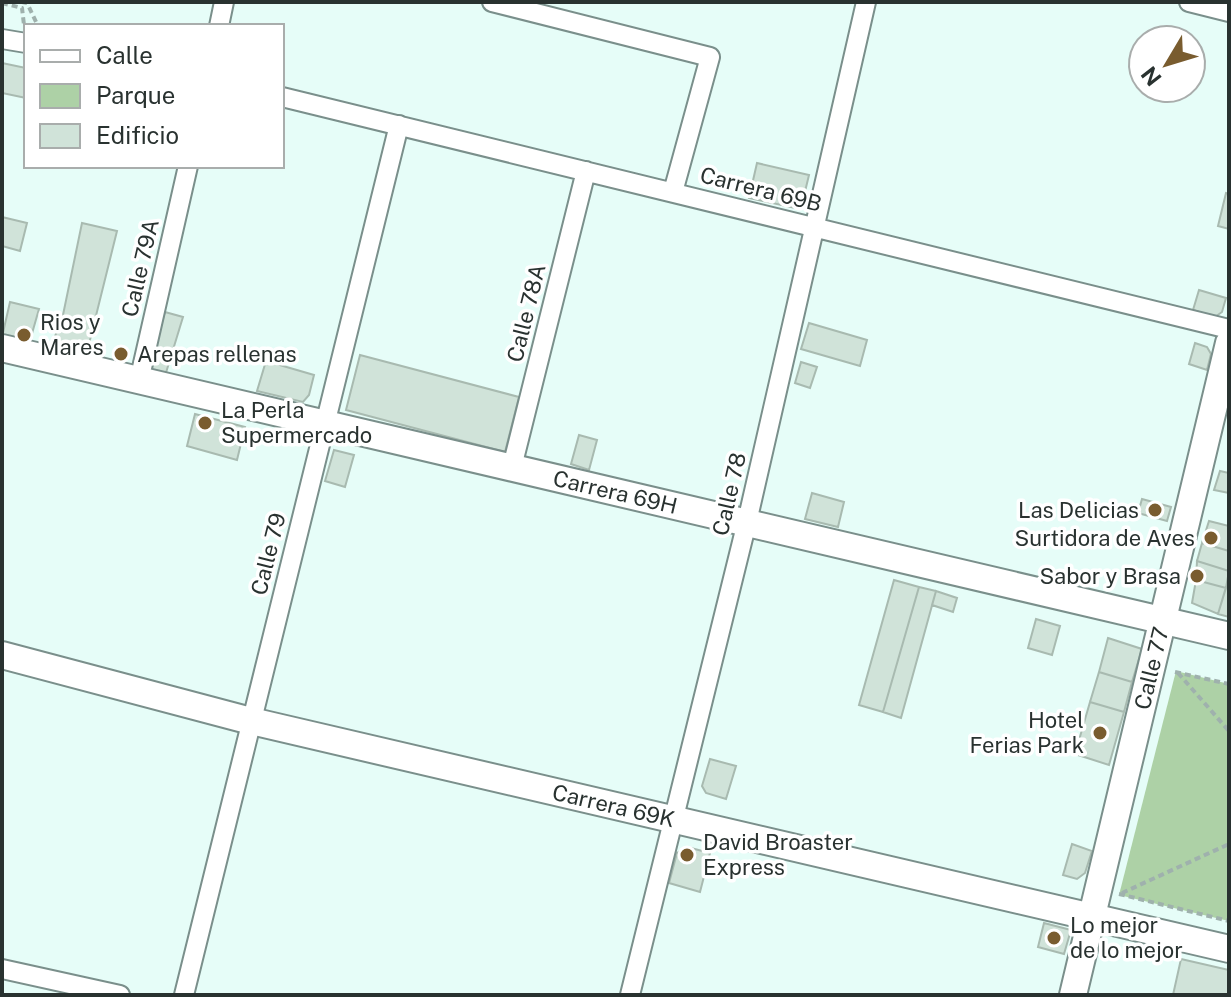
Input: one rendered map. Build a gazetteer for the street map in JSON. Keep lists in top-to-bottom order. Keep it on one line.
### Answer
{"streets":{"street":["Carrera 69B","Calle 79A","Calle 78A","Carrera 69H","Calle 78","Calle 79","Calle 77","Carrera 69K"]},"crossings":[["Carrera 69B","Calle 78A"],["Carrera 69B","Calle 78"],["Carrera 69B","Calle 79"],["Calle 79A","Carrera 69H"],["Calle 78A","Carrera 69H"],["Carrera 69H","Calle 78"],["Carrera 69H","Calle 79"],["Carrera 69H","Calle 77"],["Calle 78","Carrera 69K"],["Calle 79","Carrera 69K"],["Calle 77","Carrera 69K"]],"places":["Rios y Mares","Arepas rellenas","La Perla Supermercado","Las Delicias","Surtidora de Aves","Sabor y Brasa","Hotel Ferias Park","David Broaster Express","Lo mejor de lo mejor"],"legend":["Calle","Parque","Edificio"],"north":"bottom left"}
